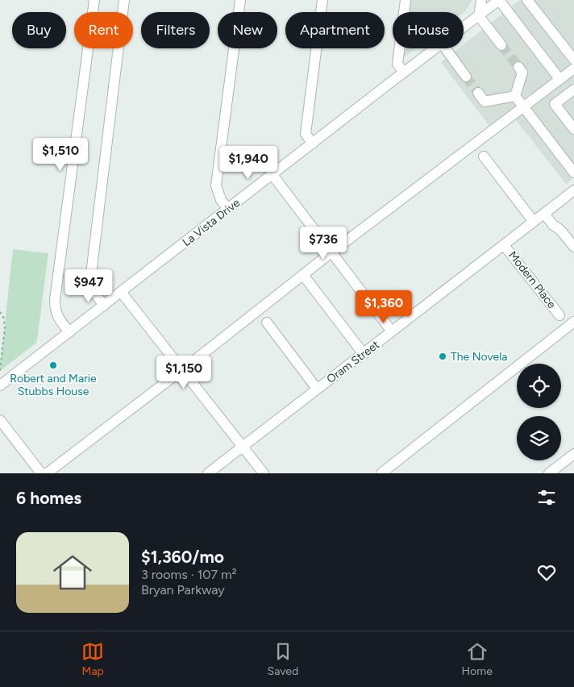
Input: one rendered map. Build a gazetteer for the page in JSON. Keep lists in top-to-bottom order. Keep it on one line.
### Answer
{"streets":{"street":["La Vista Drive","Modern Place","Oram Street"]},"crossings":[["Modern Place","Oram Street"]],"places":["The Novela","Robert and Marie Stubbs House"],"page":{"chip":["Buy","Rent","Filters","New","Apartment","House"],"price":["$1,510","$1,940","$736","$947","$1,360","$1,150"],"heading":"6 homes","list":[{"name":"$1,360/mo","note":"3 rooms · 107 m² · Bryan Parkway"}],"tabs":["Map","Saved","Home"]}}
